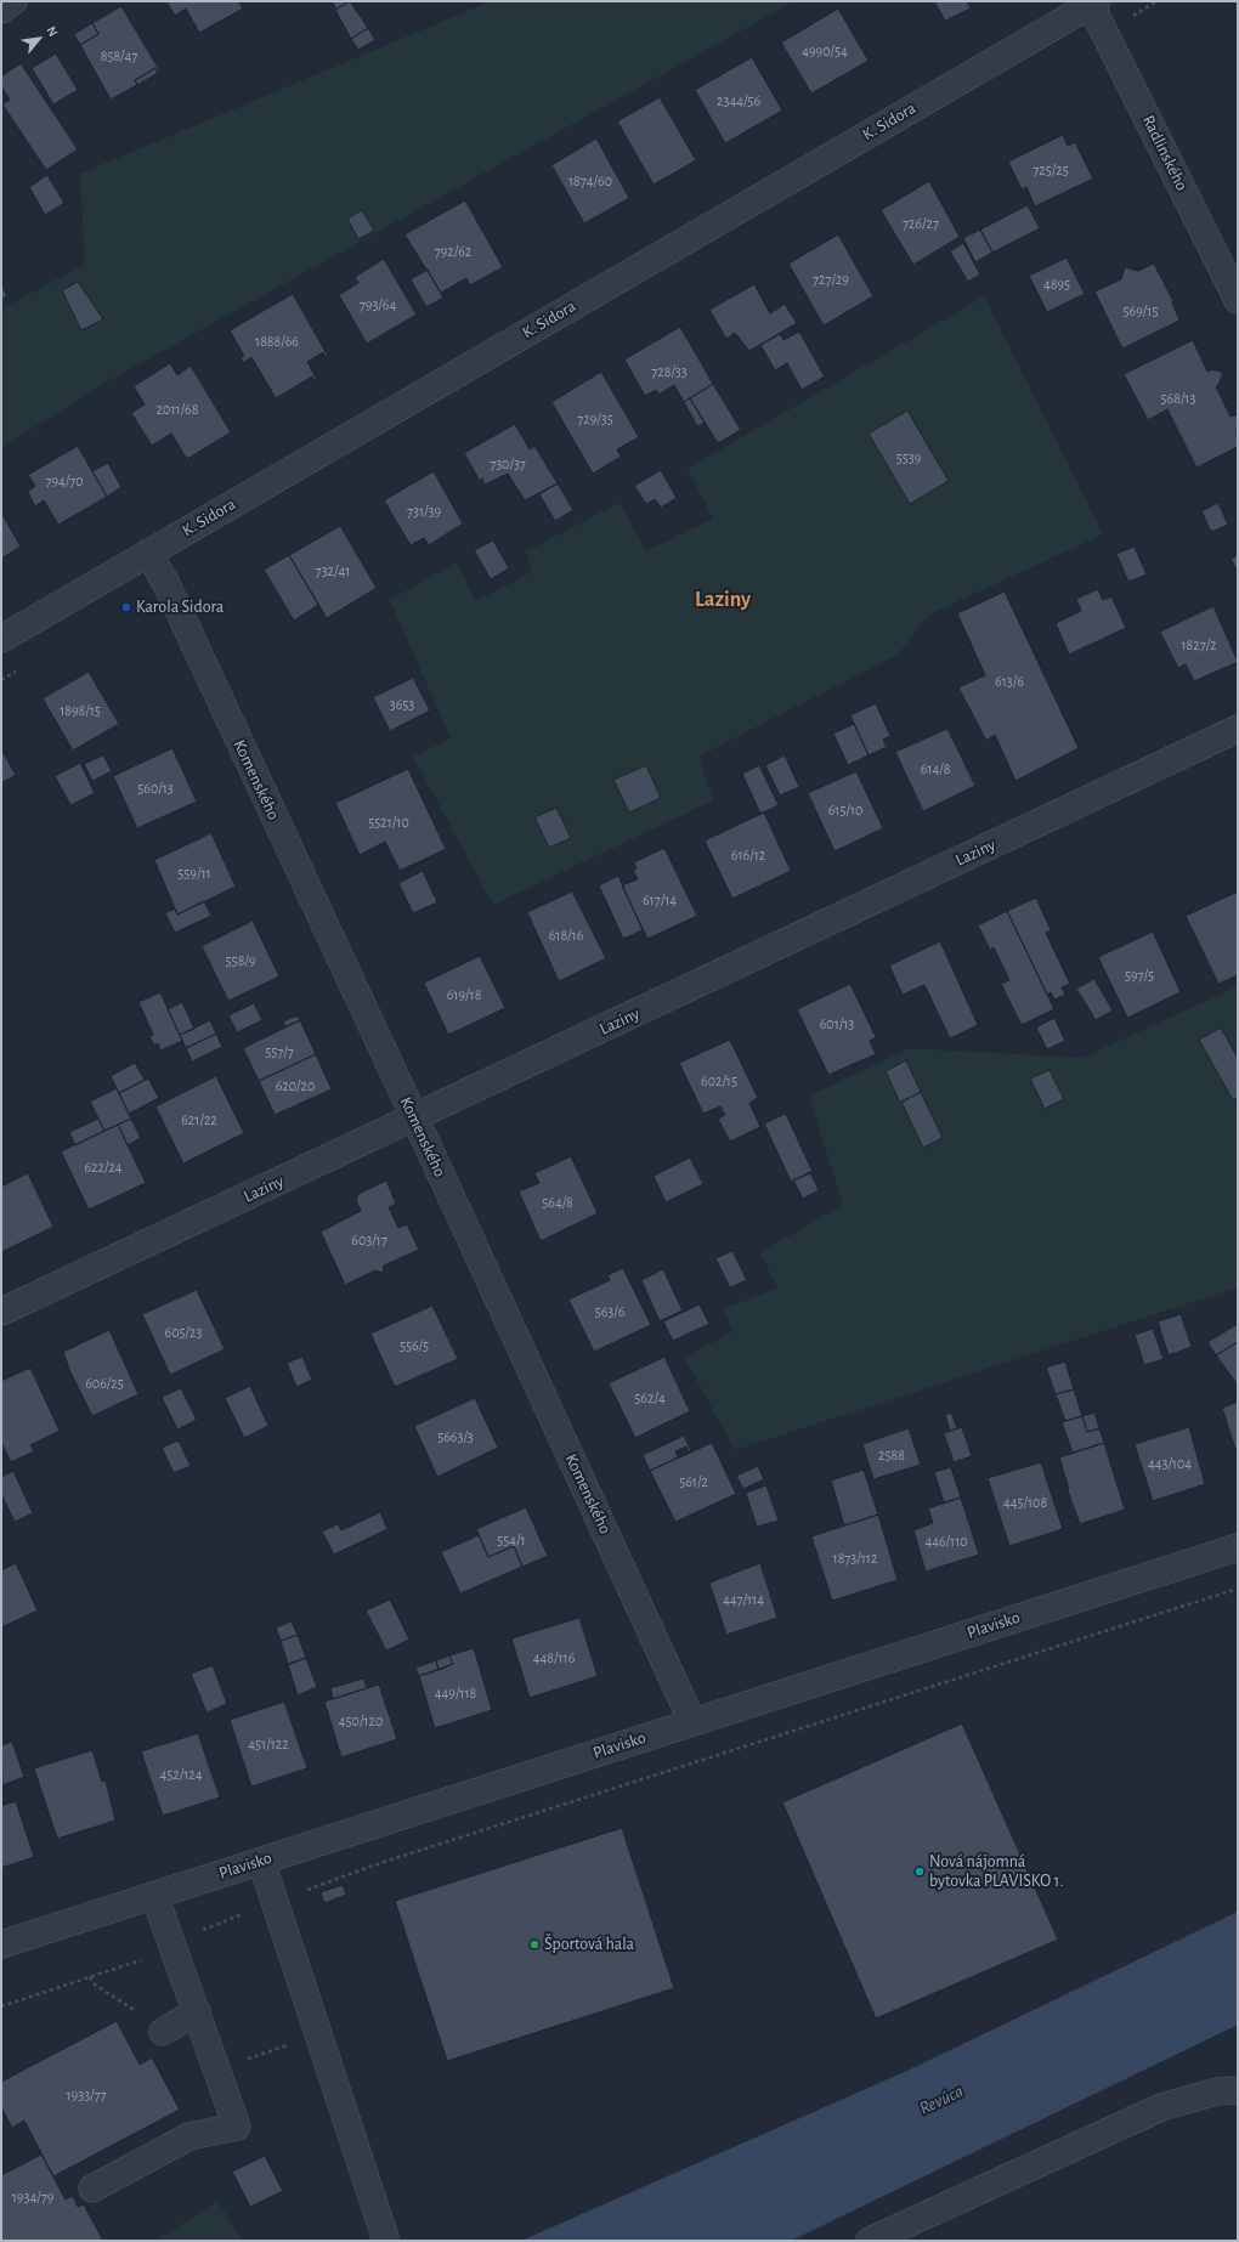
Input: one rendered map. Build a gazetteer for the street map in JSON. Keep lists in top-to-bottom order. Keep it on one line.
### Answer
{"streets":{"street":["K. Sidora","Radlinského","Komenského","Laziny","Plavisko"]},"crossings":[["K. Sidora","Radlinského"],["K. Sidora","Komenského"],["Komenského","Laziny"],["Komenského","Plavisko"]],"districts":["Laziny"],"water":["Revúca"],"places":["Karola Sidora","Nová nájomná bytovka PLAVISKO 1.","Športová hala"],"house_numbers":["4990/54","858/47","2344/56","725/25","1874/60","726/27","792/62","727/29","4895","793/64","569/15","1888/66","728/33","568/13","2011/68","729/35","5539","730/37","794/70","731/39","732/41","1827/2","613/6","3653","1898/15","614/8","560/13","615/10","5521/10","616/12","559/11","617/14","618/16","558/9","597/5","619/18","601/13","557/7","602/15","620/20","621/22","622/24","564/8","603/17","563/6","605/23","556/5","606/25","562/4","5663/3","2588","443/104","561/2","445/108","554/1","446/110","1873/112","447/114","448/116","449/118","450/120","451/122","452/124","1933/77","1934/79"],"north":"top right"}
